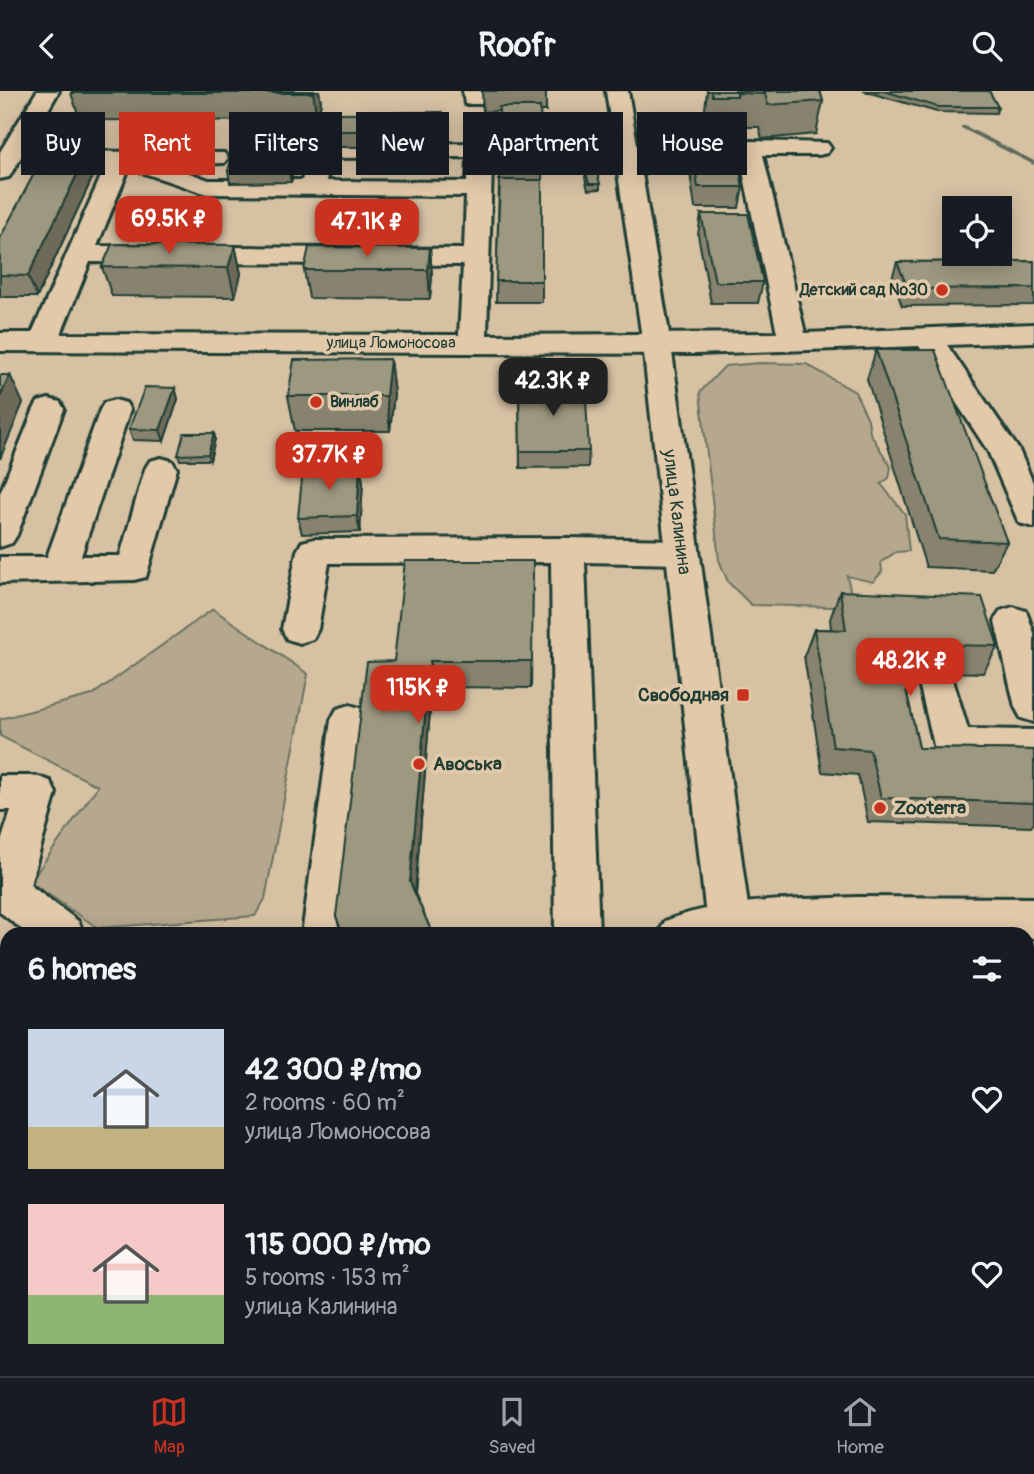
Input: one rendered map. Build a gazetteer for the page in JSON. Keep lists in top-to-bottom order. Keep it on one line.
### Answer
{"streets":{"main road":["улица Ломоносова","улица Калинина"]},"crossings":[["улица Ломоносова","улица Калинина"]],"places":{"other":["Детский сад №30","Винлаб","Авоська","Zooterra"],"transit":["Свободная"]},"page":{"header":"Roofr","chip":["Buy","Rent","Filters","New","Apartment","House"],"price":["69.5K ₽","47.1K ₽","42.3K ₽","37.7K ₽","48.2K ₽","115K ₽"],"heading":"6 homes","list":[{"name":"42 300 ₽/mo","note":"2 rooms · 60 m² · улица Ломоносова"},{"name":"115 000 ₽/mo","note":"5 rooms · 153 m² · улица Калинина"}],"tabs":["Map","Saved","Home"]}}
